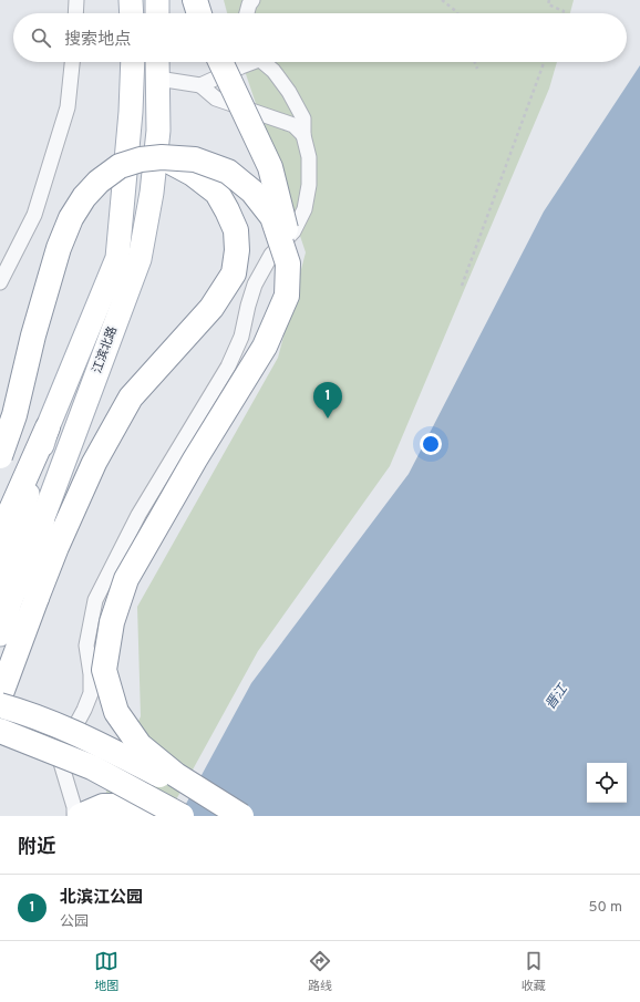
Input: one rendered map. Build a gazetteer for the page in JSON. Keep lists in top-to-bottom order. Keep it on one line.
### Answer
{"streets":{"main road":["江滨北路"]},"water":["晋江"],"page":{"search":"搜索地点","pins":"1","heading":"附近","list":[{"mark":"1","name":"北滨江公园","note":"公园","value":"50 m"}],"nav":["地图","路线","收藏"]}}
